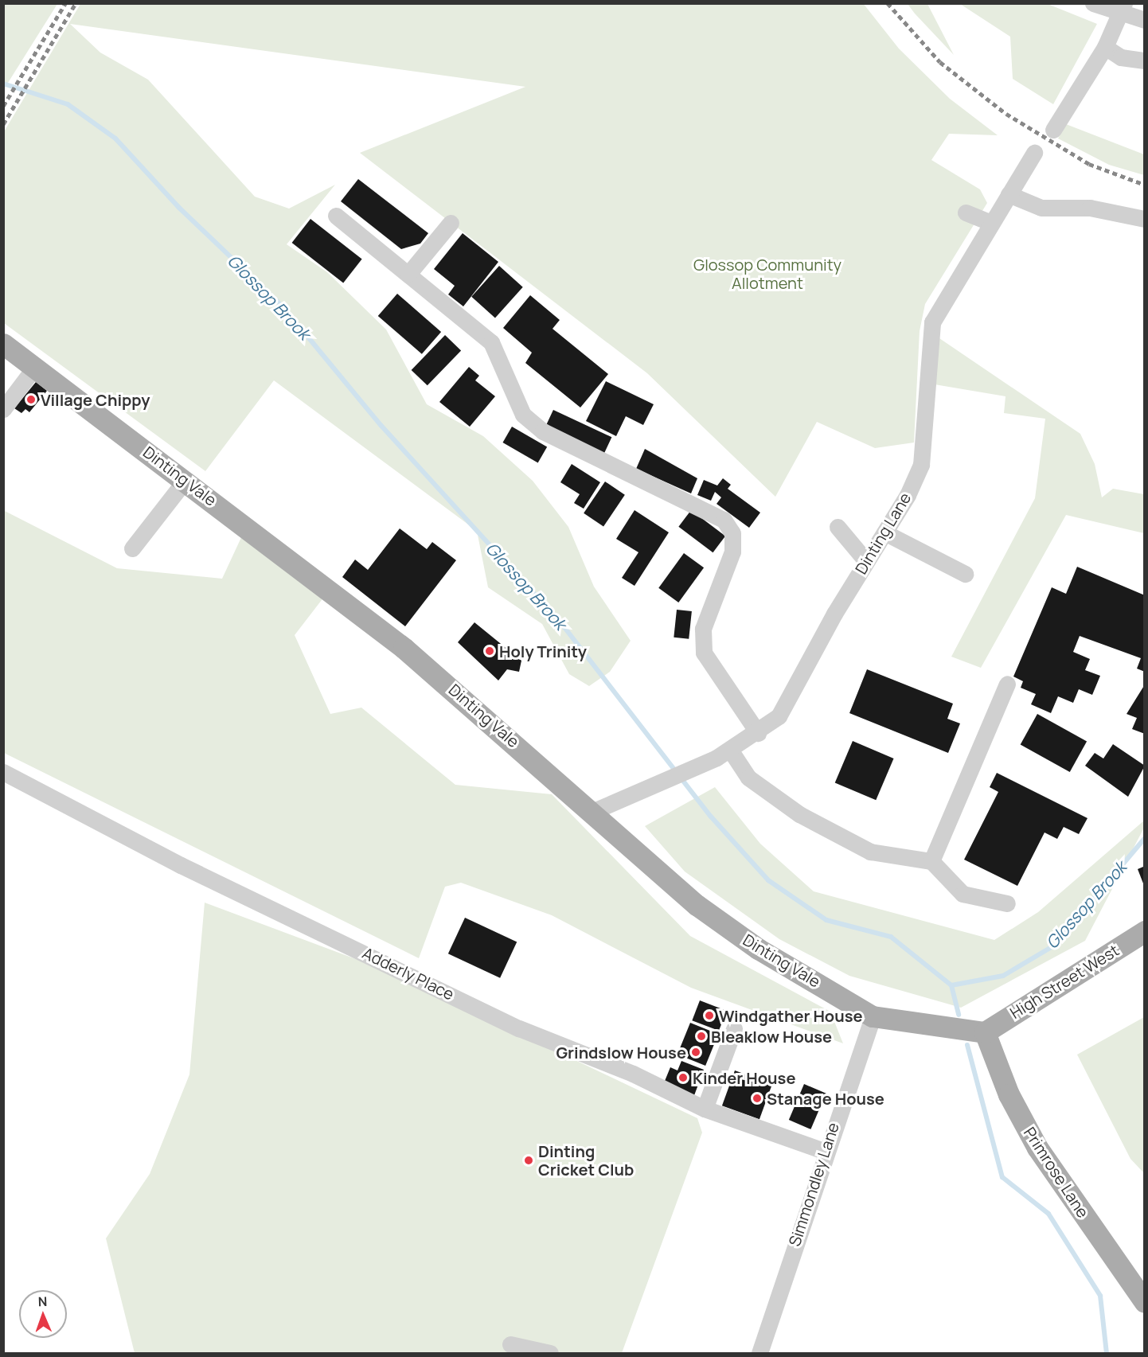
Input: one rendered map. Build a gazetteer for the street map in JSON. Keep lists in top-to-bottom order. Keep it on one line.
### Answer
{"streets":{"main road":["Dinting Vale","High Street West","Primrose Lane"],"street":["Dinting Lane","Adderly Place","Simmondley Lane"]},"crossings":[["Dinting Vale","Dinting Lane"],["Dinting Vale","High Street West"],["Dinting Vale","Primrose Lane"],["Dinting Vale","Simmondley Lane"],["Adderly Place","Simmondley Lane"],["High Street West","Primrose Lane"]],"water":["Glossop Brook"],"parks":["Glossop Community Allotment"],"places":["Village Chippy","Holy Trinity","Windgather House","Bleaklow House","Grindslow House","Kinder House","Stanage House","Dinting Cricket Club"],"north":"top"}
